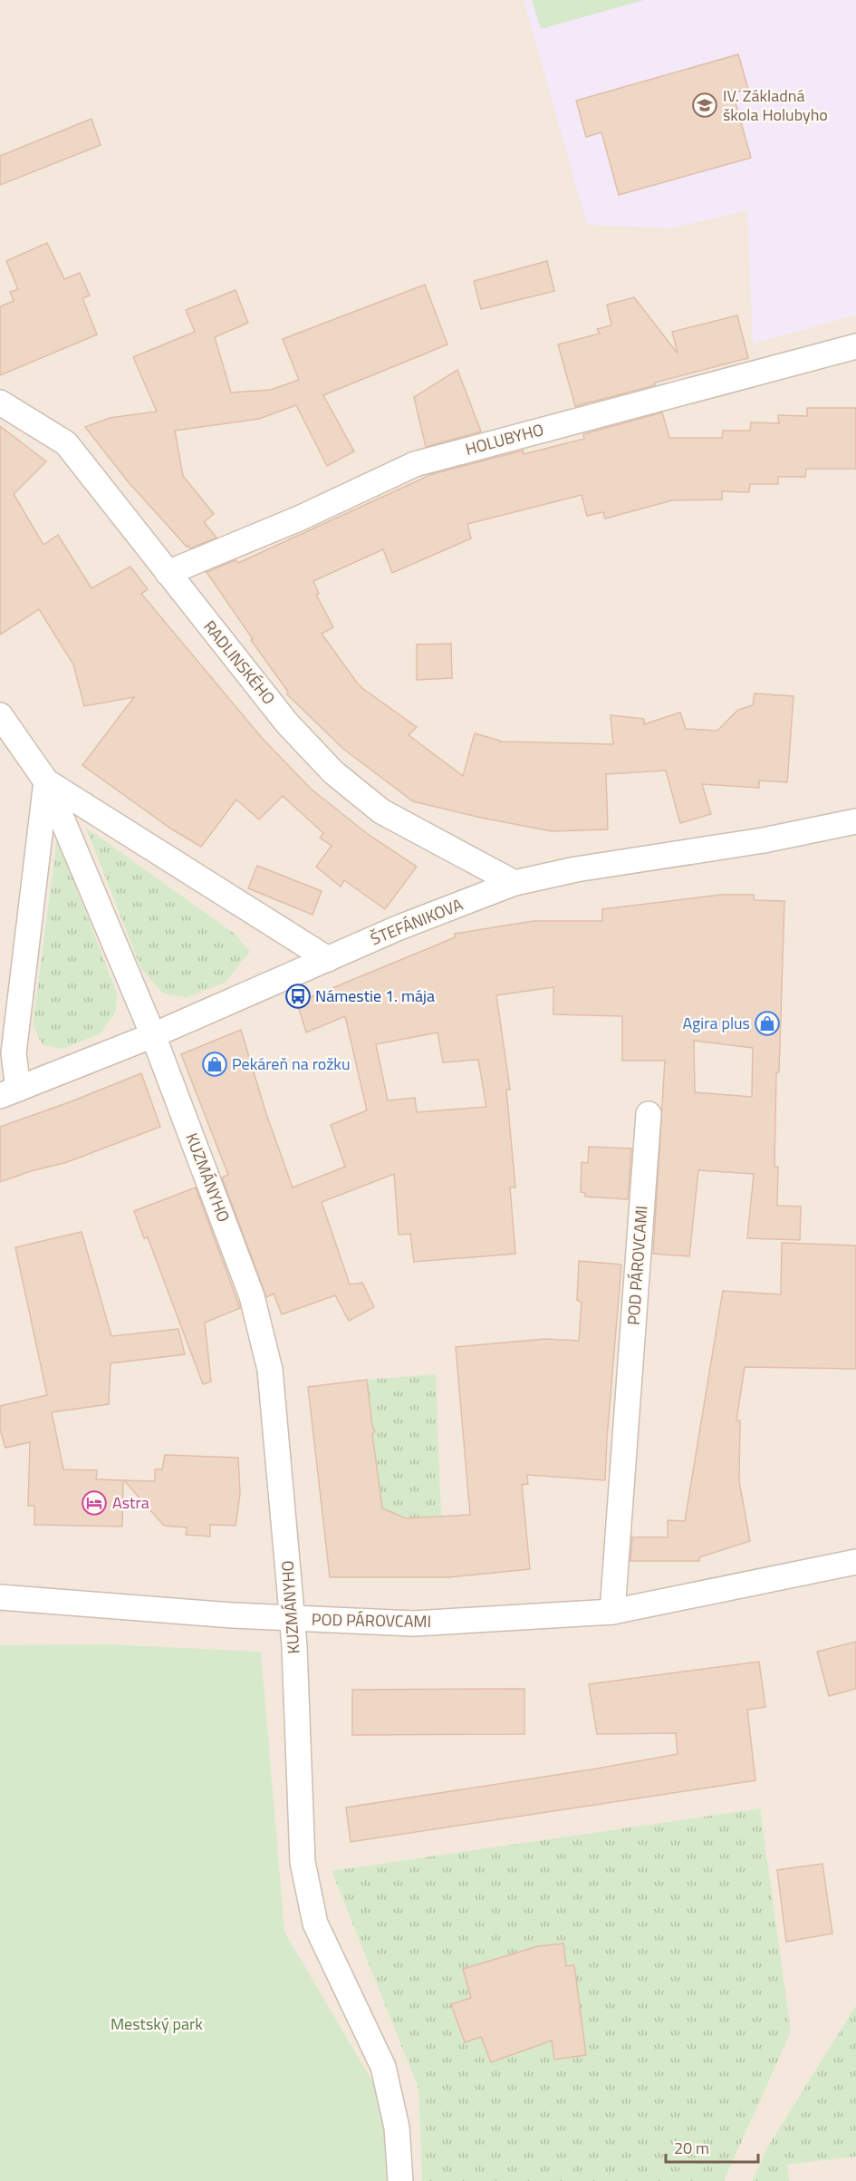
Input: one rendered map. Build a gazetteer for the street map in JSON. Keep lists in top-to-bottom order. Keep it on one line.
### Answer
{"streets":{"street":["HOLUBYHO","RADLINSKÉHO","ŠTEFÁNIKOVA","KUZMÁNYHO","POD PÁROVCAMI"]},"crossings":[["HOLUBYHO","RADLINSKÉHO"],["RADLINSKÉHO","ŠTEFÁNIKOVA"],["ŠTEFÁNIKOVA","KUZMÁNYHO"],["KUZMÁNYHO","POD PÁROVCAMI"]],"parks":["Mestský park"],"places":{"school or university":["IV. Základná škola Holubyho"],"bus stop":["Námestie 1. mája"],"shop":["Agira plus","Pekáreň na rožku"],"hotel":["Astra"]},"scale_bar":"20 m"}
